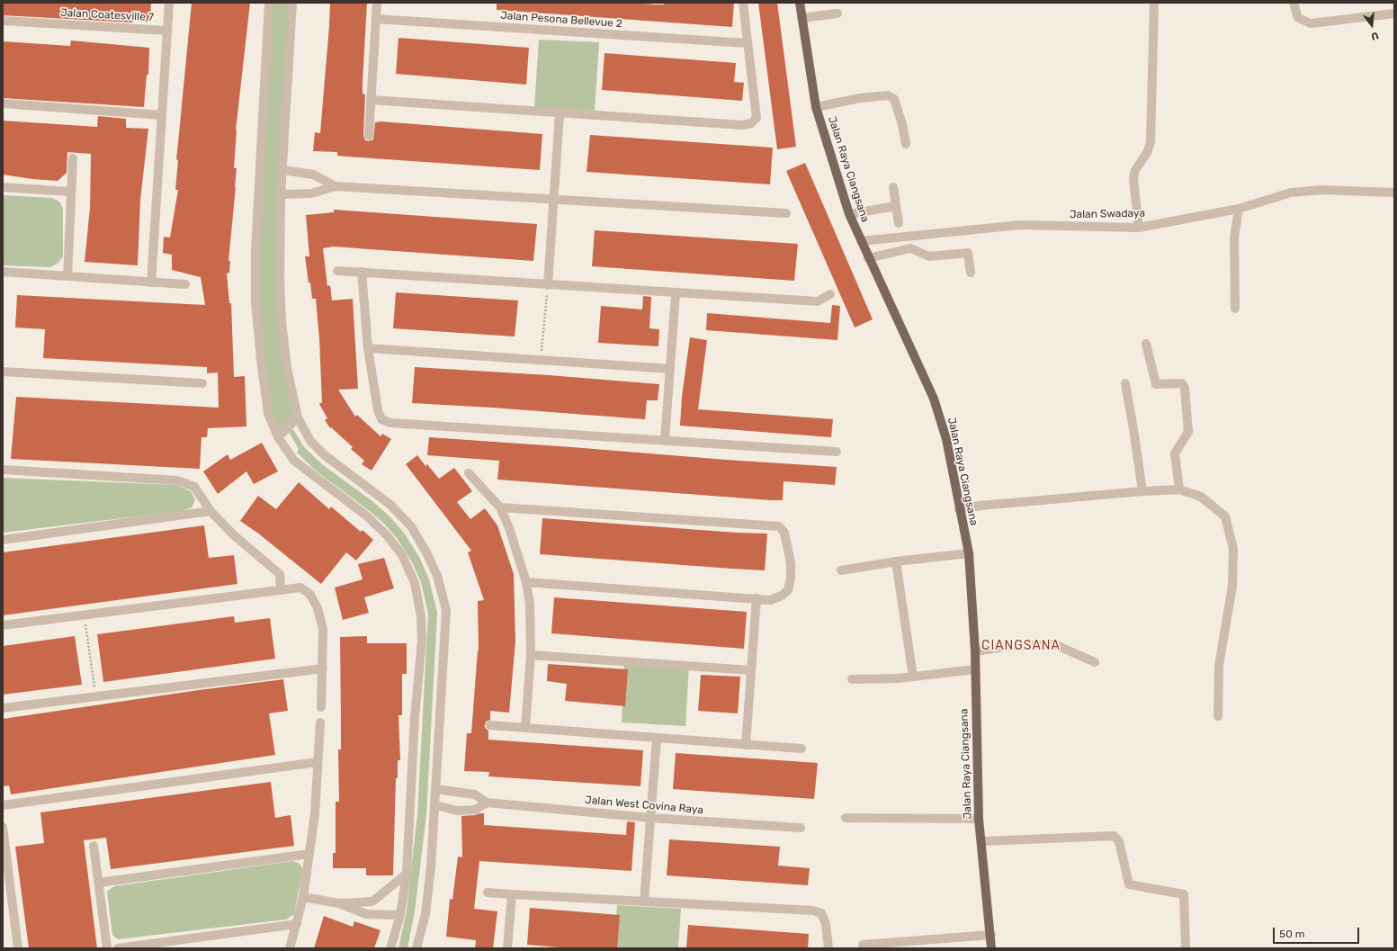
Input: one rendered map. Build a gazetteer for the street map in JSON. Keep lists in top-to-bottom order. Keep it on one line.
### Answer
{"streets":{"main road":["Jalan Raya Ciangsana"],"street":["Jalan Coatesville 7","Jalan Pesona Bellevue 2","Jalan Swadaya","Jalan West Covina Raya"]},"crossings":[["Jalan Raya Ciangsana","Jalan Swadaya"]],"districts":["CIANGSANA"],"scale_bar":"50 m","north":"bottom"}
